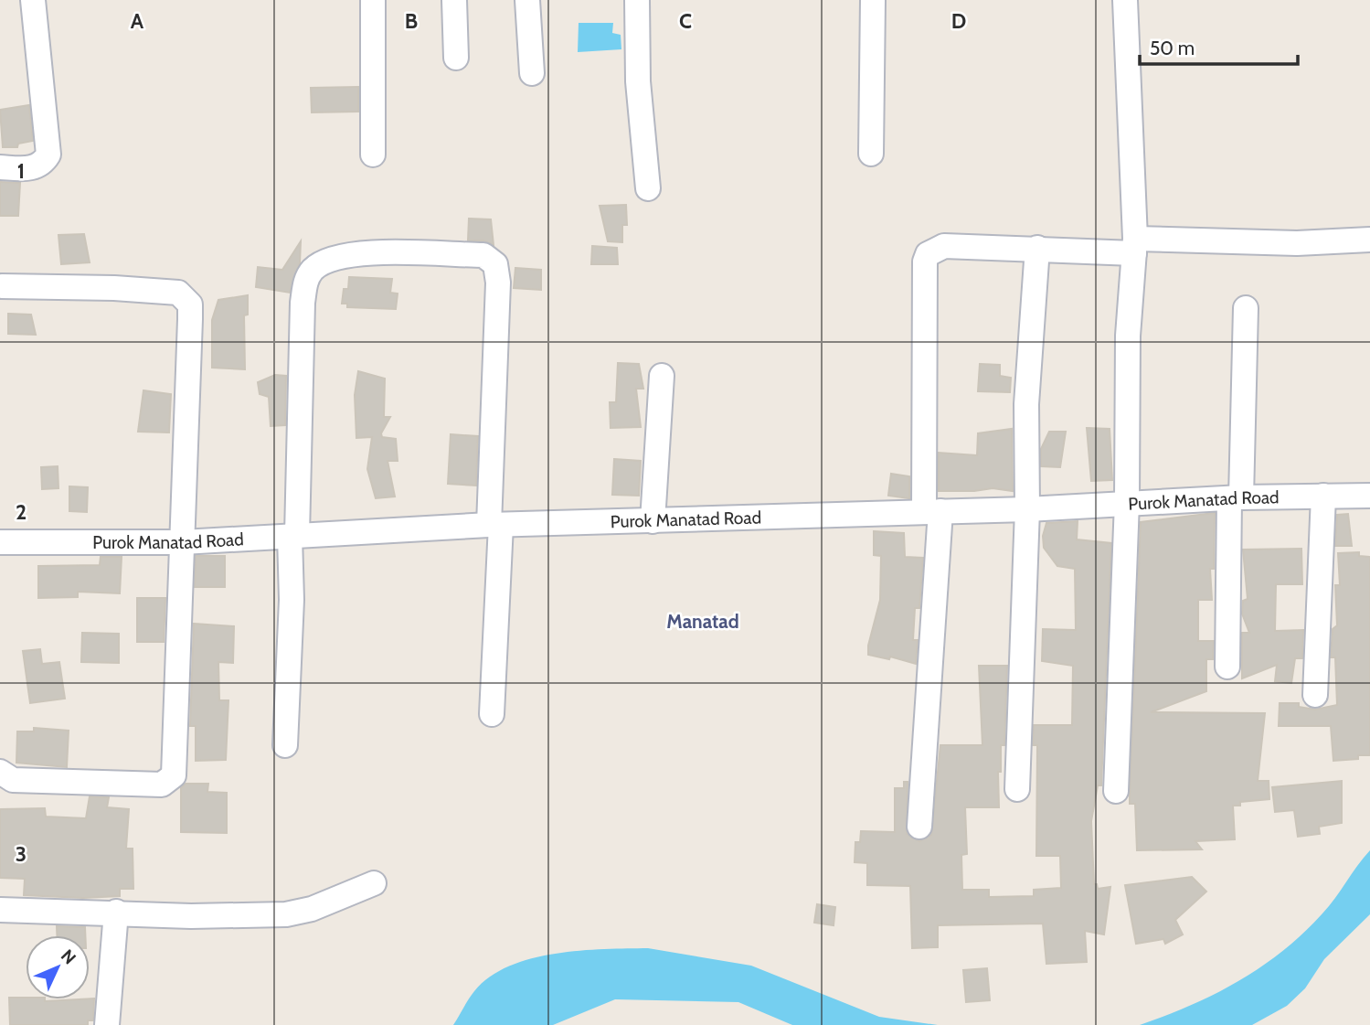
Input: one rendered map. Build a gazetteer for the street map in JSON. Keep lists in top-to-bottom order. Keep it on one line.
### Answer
{"streets":{"street":["Purok Manatad Road"]},"districts":["Manatad"],"scale_bar":"50 m","north":"top right","grid":{"columns":["A","B","C","D"],"rows":["1","2","3"]}}
